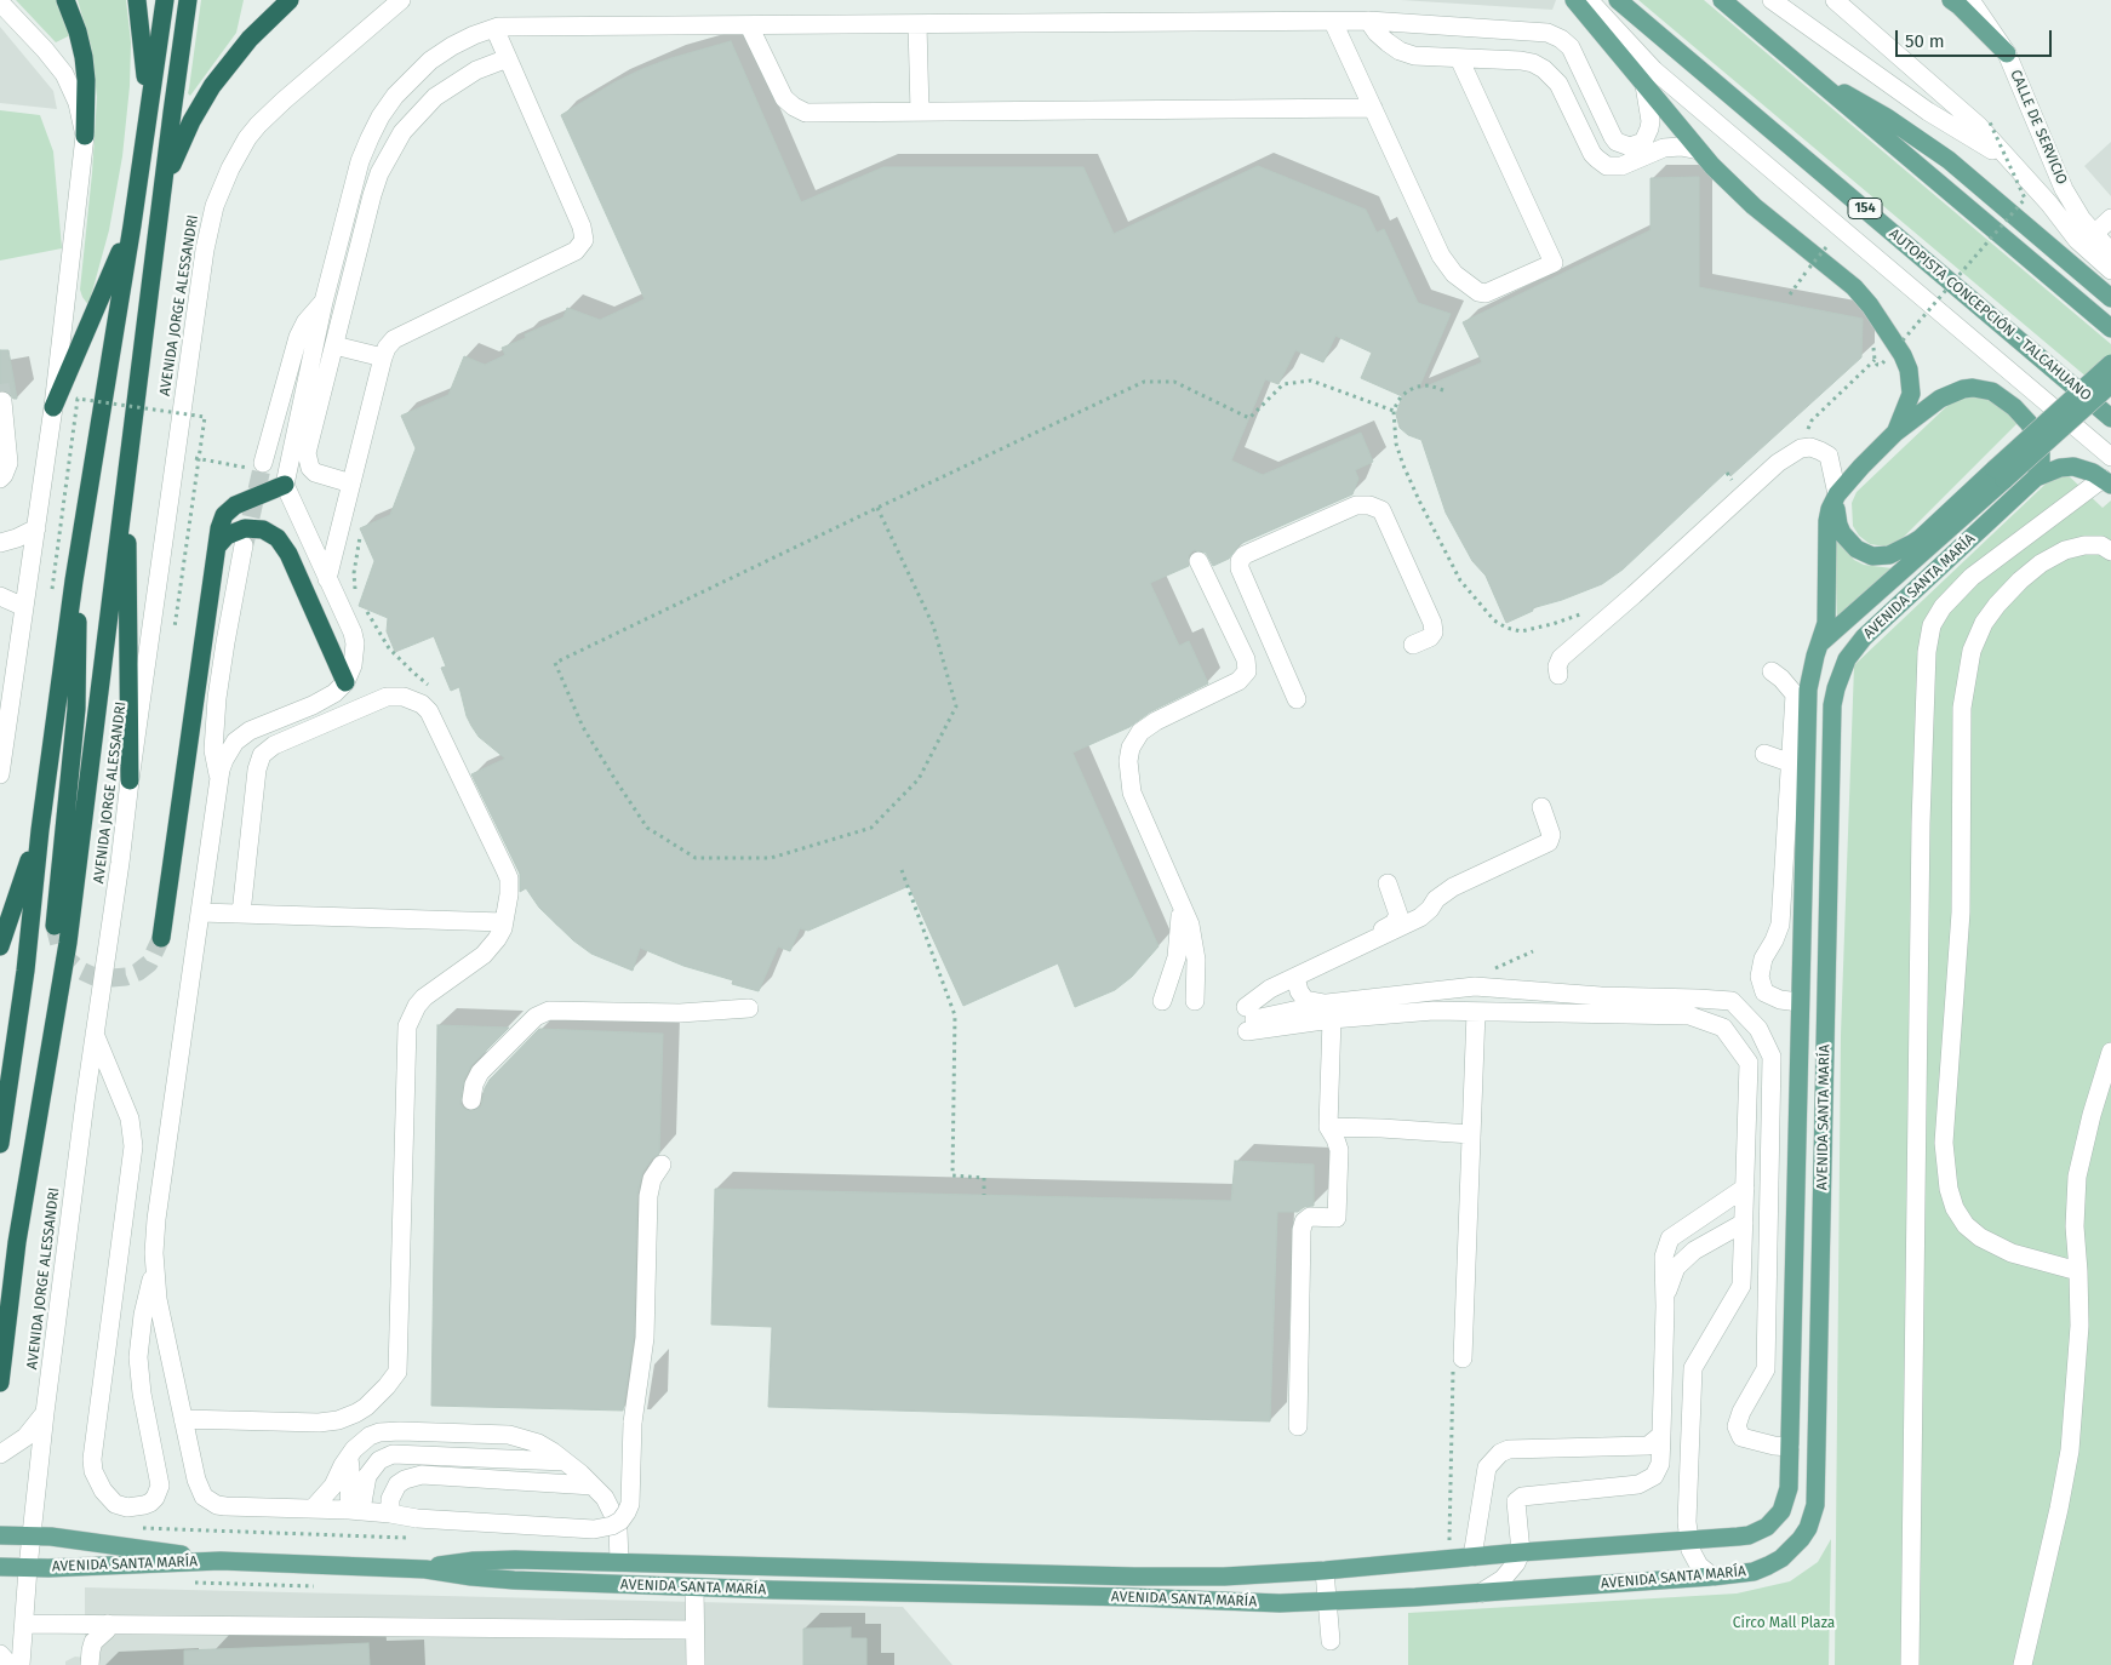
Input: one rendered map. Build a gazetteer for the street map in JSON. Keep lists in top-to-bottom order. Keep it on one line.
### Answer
{"streets":{"highway":["AVENIDA JORGE ALESSANDRI"],"main road":["154","AUTOPISTA CONCEPCIÓN - TALCAHUANO","AVENIDA SANTA MARÍA"],"street":["CALLE DE SERVICIO"]},"crossings":[["AVENIDA JORGE ALESSANDRI","AVENIDA SANTA MARÍA"]],"parks":["Circo Mall Plaza"],"scale_bar":"50 m"}
